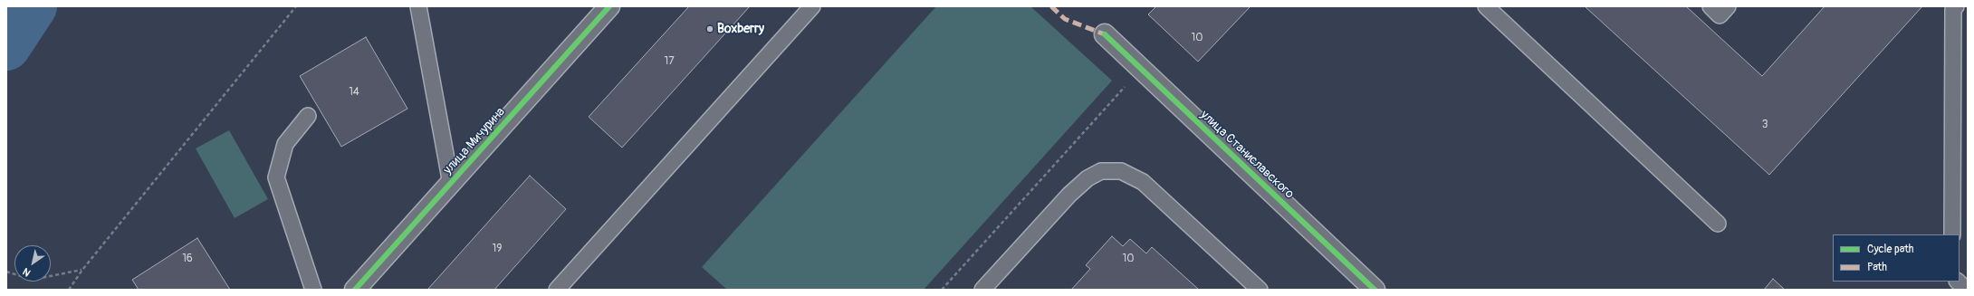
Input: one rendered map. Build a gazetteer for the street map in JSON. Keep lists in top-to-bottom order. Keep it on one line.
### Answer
{"streets":{"street":["улица Мичурина","улица Станиславского"]},"places":["Boxberry"],"house_numbers":["10","17","14","3","19","16","10"],"legend":["Cycle path","Path"],"north":"bottom left"}
